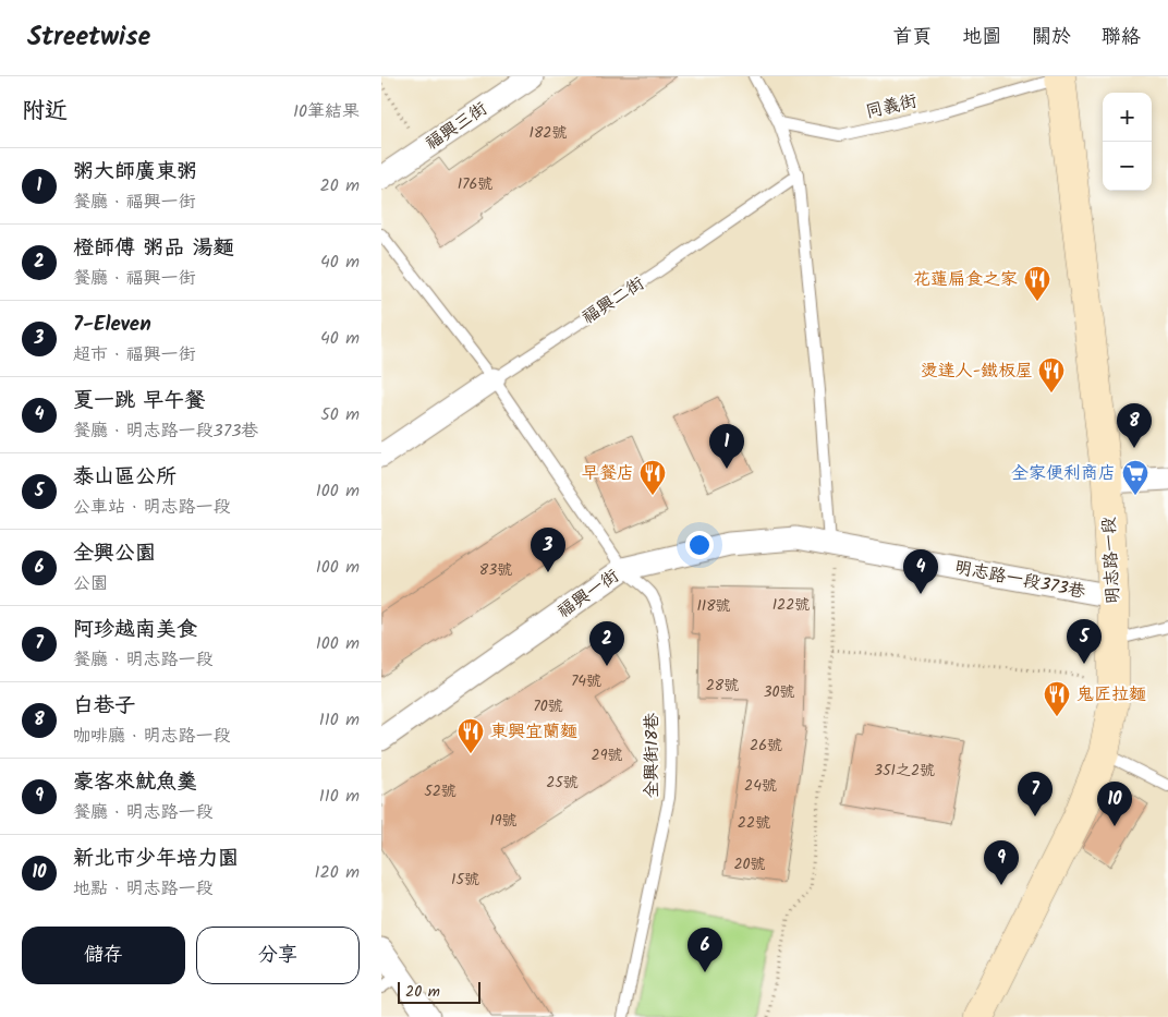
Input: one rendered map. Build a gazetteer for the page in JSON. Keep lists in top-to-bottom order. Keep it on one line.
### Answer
{"streets":{"main road":["明志路一段"],"street":["福興三街","福興二街","明志路一段373巷","福興一街"],"lane":["同義街","全興街18巷"]},"crossings":[["同義街","明志路一段"],["福興二街","全興街18巷"],["明志路一段","明志路一段373巷"],["明志路一段373巷","福興一街"],["福興一街","全興街18巷"]],"places":{"restaurant":["花蓮扁食之家","燙達人-鐵板屋","早餐店","鬼匠拉麵","東興宜蘭麵"],"supermarket":["全家便利商店"]},"house_numbers":["182號","176號","83號","122號","118號","74號","28號","30號","70號","26號","29號","351之2號","25號","24號","52號","19號","22號","20號","15號"],"scale_bar":"20 m","page":{"header":"Streetwise","nav":["首頁","地圖","關於","聯絡"],"heading":["附近","10筆結果"],"map_buttons":["+","−"],"list":[{"mark":"1","name":"粥大師廣東粥","note":"餐廳 · 福興一街","value":"20 m"},{"mark":"2","name":"橙師傅 粥品 湯麵","note":"餐廳 · 福興一街","value":"40 m"},{"mark":"3","name":"7-Eleven","note":"超市 · 福興一街","value":"40 m"},{"mark":"4","name":"夏一跳 早午餐","note":"餐廳 · 明志路一段373巷","value":"50 m"},{"mark":"5","name":"泰山區公所","note":"公車站 · 明志路一段","value":"100 m"},{"mark":"6","name":"全興公園","note":"公園","value":"100 m"},{"mark":"7","name":"阿珍越南美食","note":"餐廳 · 明志路一段","value":"100 m"},{"mark":"8","name":"白巷子","note":"咖啡廳 · 明志路一段","value":"110 m"},{"mark":"9","name":"豪客來魷魚羹","note":"餐廳 · 明志路一段","value":"110 m"},{"mark":"10","name":"新北市少年培力園","note":"地點 · 明志路一段","value":"120 m"}],"pins":["8","1","3","4","5","2","7","10","9","6"],"buttons":["儲存","分享"],"scale":"20 m"}}
